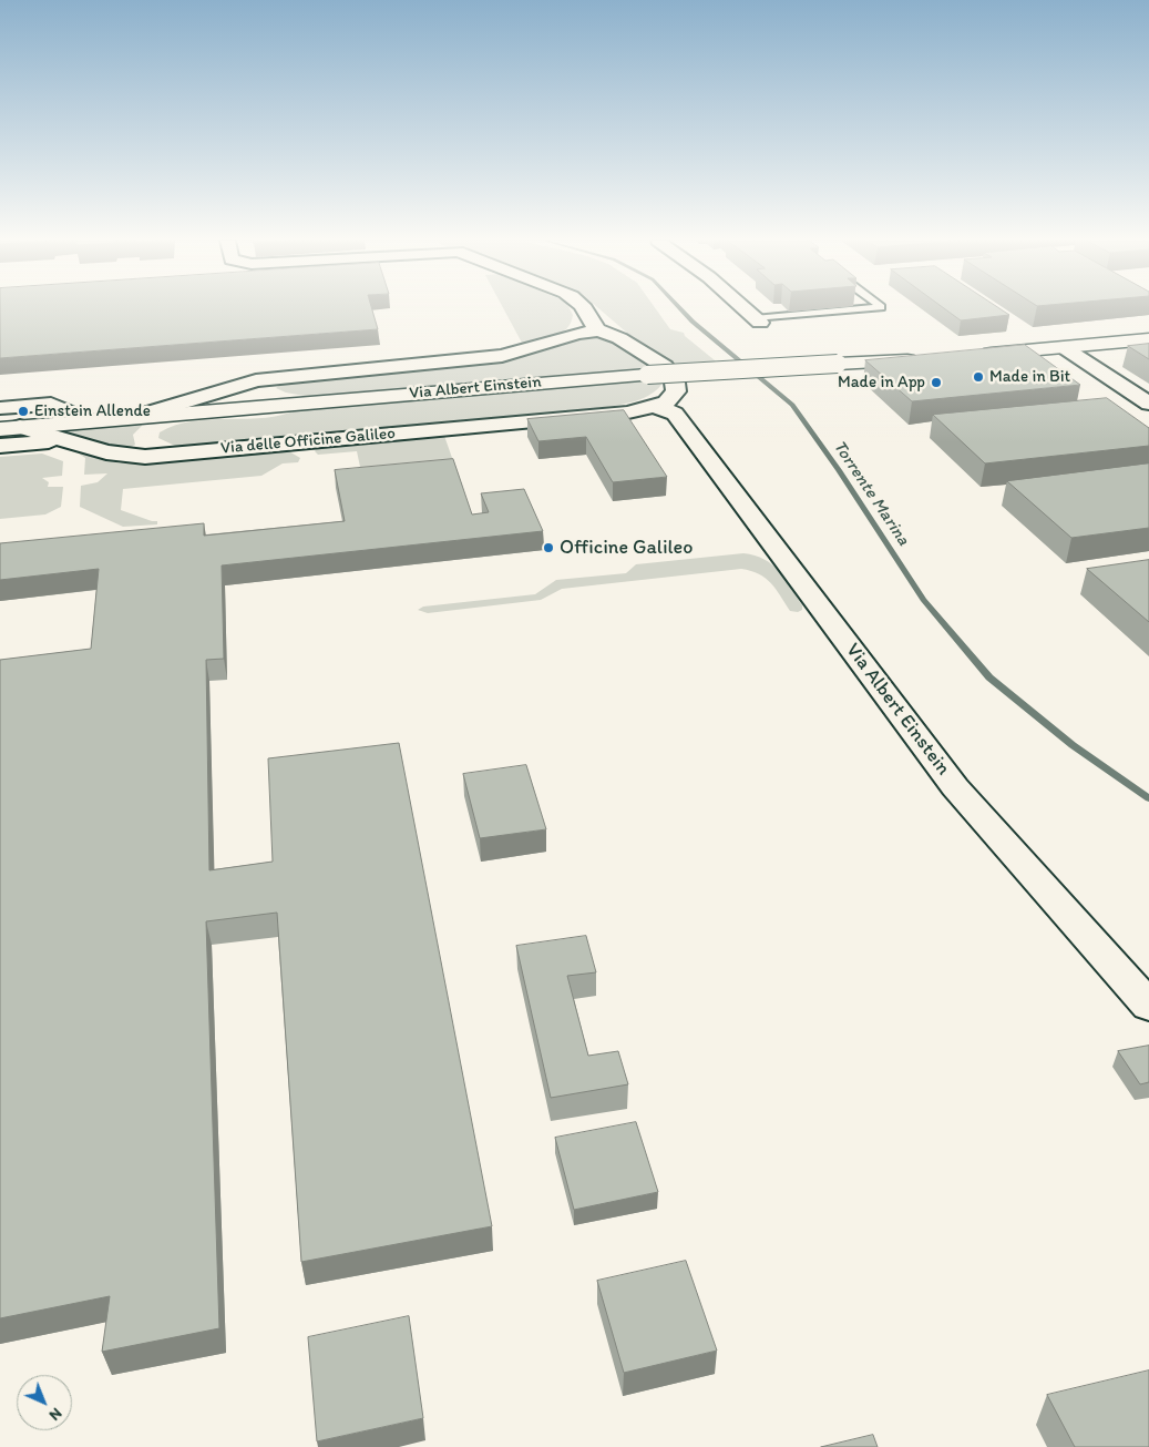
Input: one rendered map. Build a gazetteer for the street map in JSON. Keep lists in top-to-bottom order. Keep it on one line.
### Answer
{"streets":{"street":["Via Albert Einstein","Via delle Officine Galileo"]},"crossings":[["Via Albert Einstein","Via delle Officine Galileo"]],"water":["Torrente Marina"],"places":["Made in Bit","Made in App","Einstein Allende","Officine Galileo"],"north":"bottom right"}
